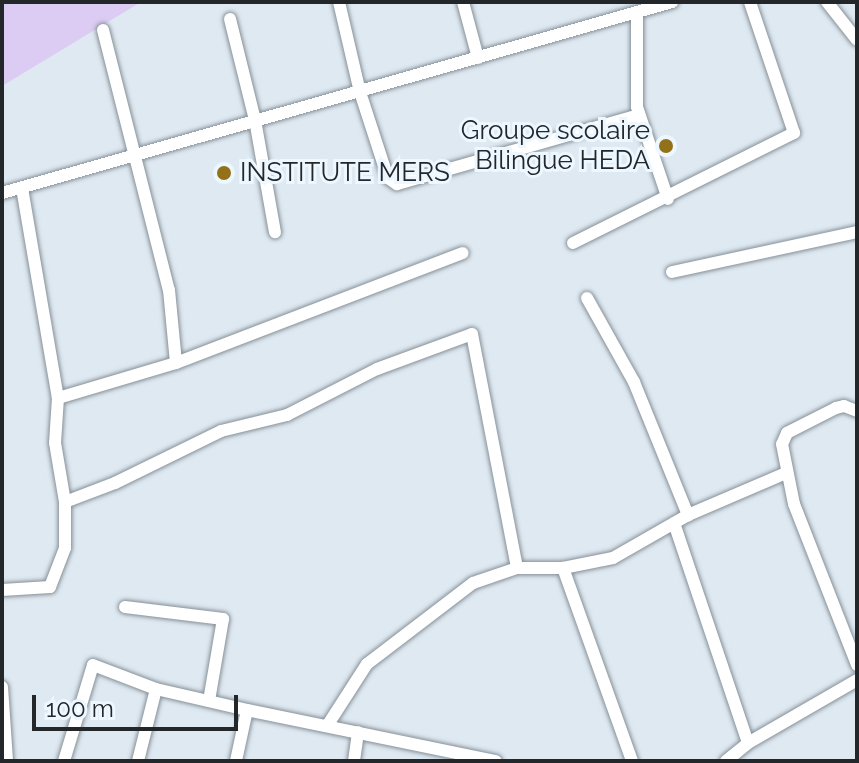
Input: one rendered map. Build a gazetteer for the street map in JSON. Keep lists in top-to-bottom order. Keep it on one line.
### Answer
{"places":["Groupe scolaire Bilingue HEDA","INSTITUTE MERS"],"scale_bar":"100 m"}
